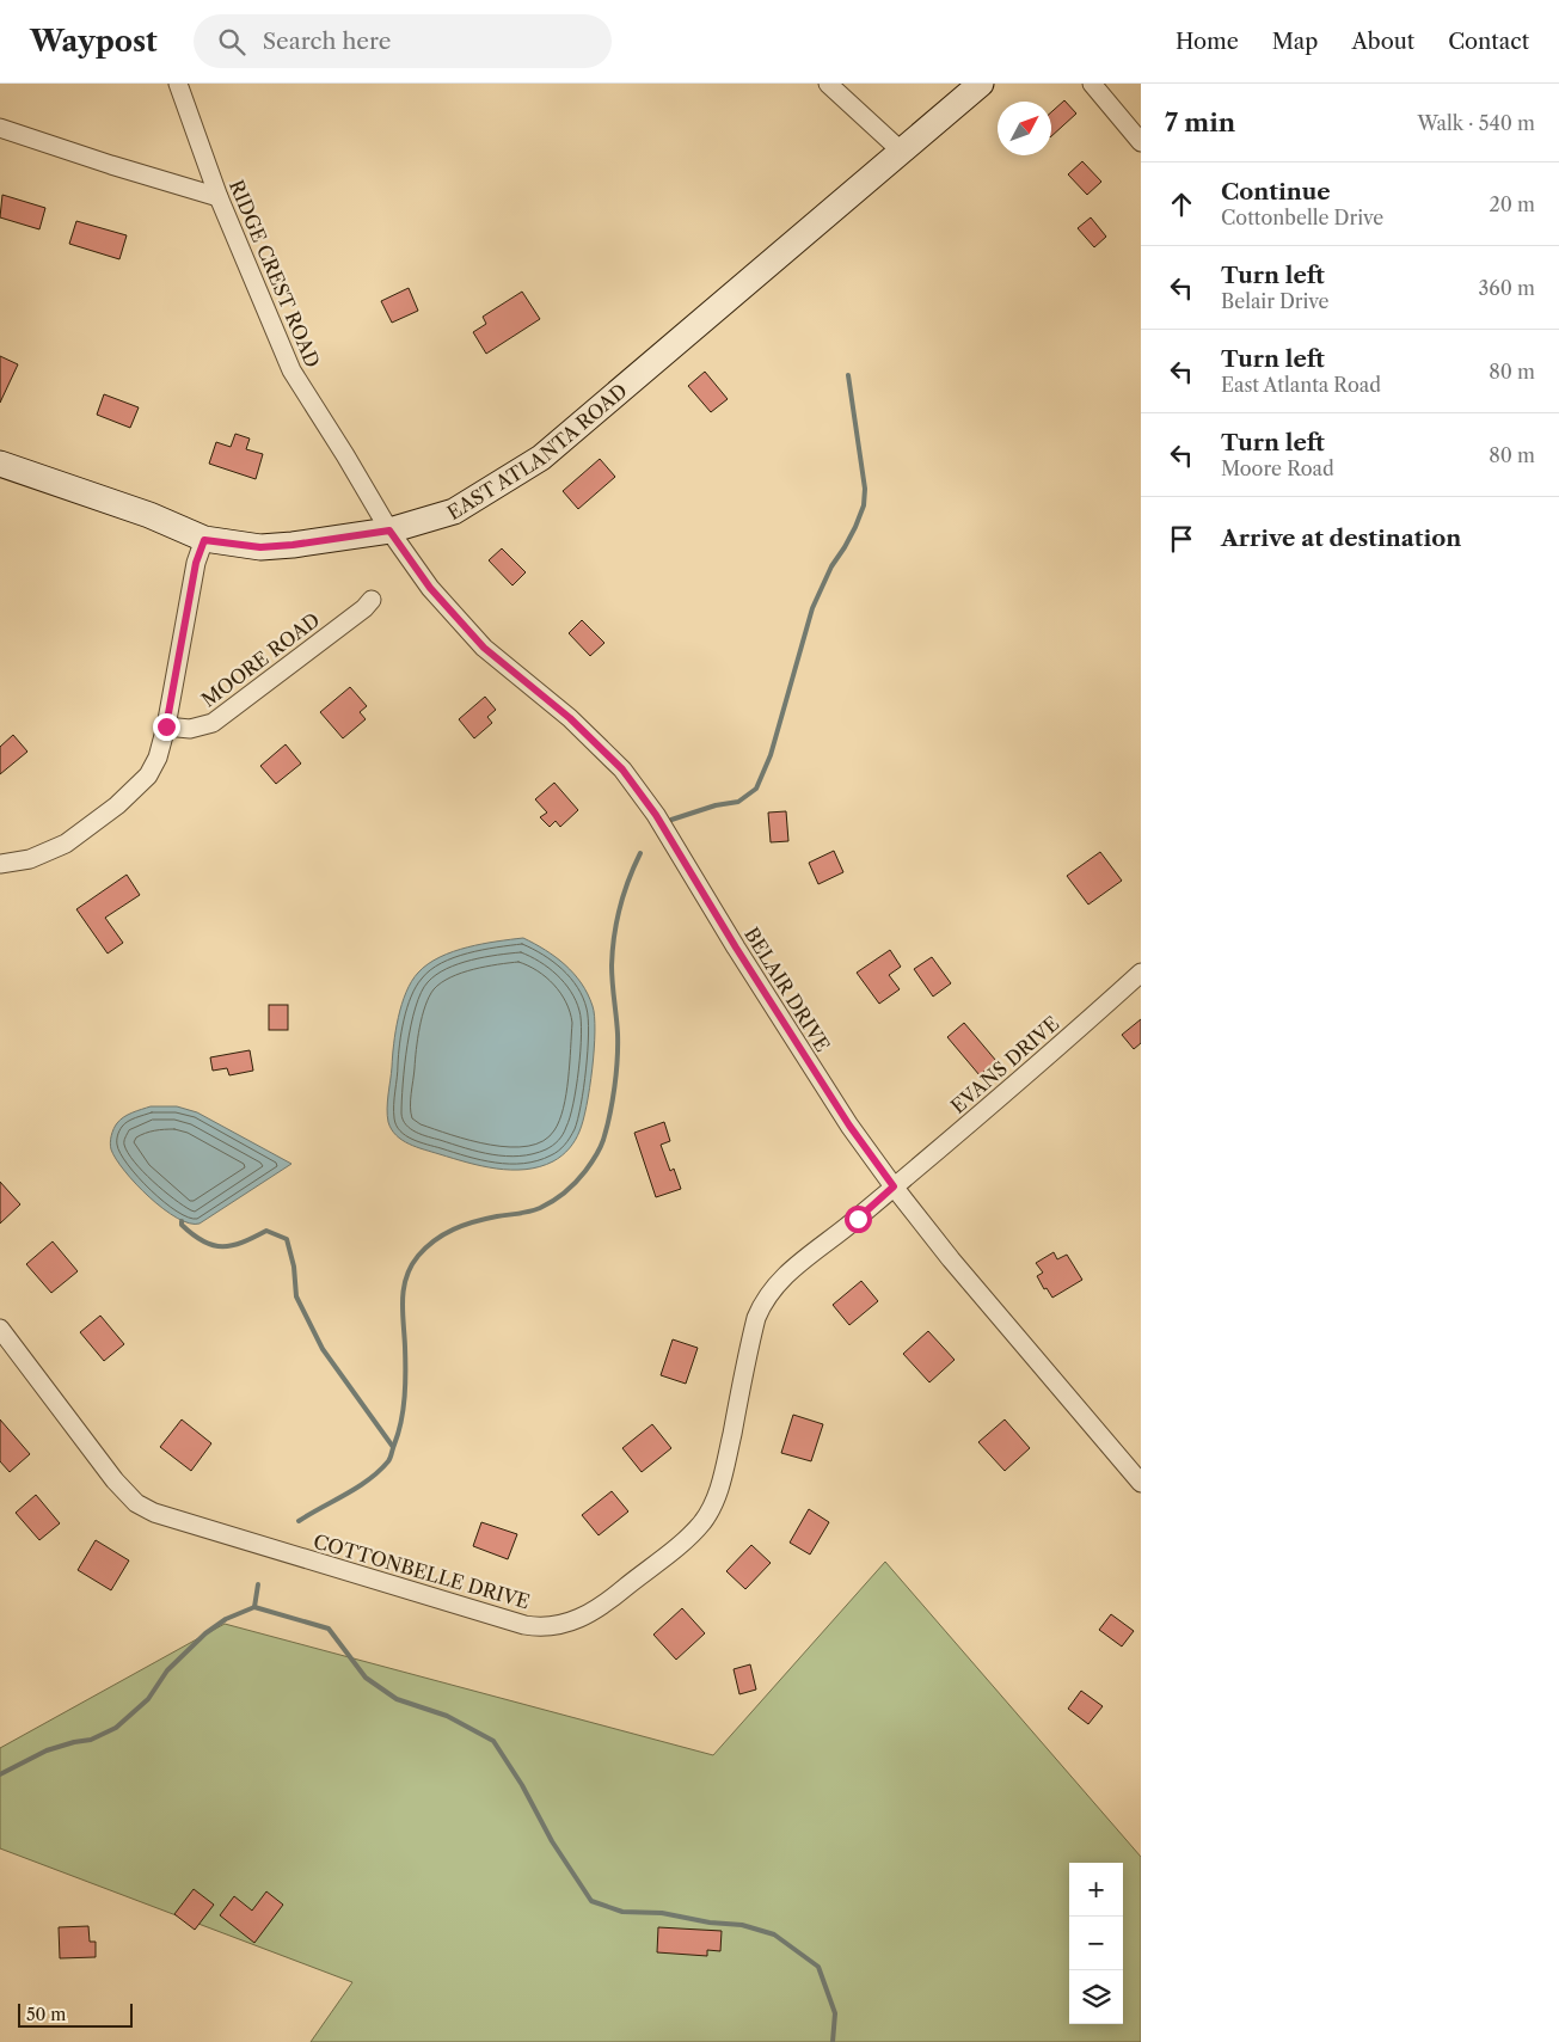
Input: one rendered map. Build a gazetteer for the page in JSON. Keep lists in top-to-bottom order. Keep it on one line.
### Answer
{"streets":{"street":["RIDGE CREST ROAD","EAST ATLANTA ROAD","MOORE ROAD","BELAIR DRIVE","EVANS DRIVE","COTTONBELLE DRIVE"]},"crossings":[["RIDGE CREST ROAD","EAST ATLANTA ROAD"],["RIDGE CREST ROAD","BELAIR DRIVE"],["EAST ATLANTA ROAD","MOORE ROAD"],["EAST ATLANTA ROAD","BELAIR DRIVE"],["BELAIR DRIVE","EVANS DRIVE"],["BELAIR DRIVE","COTTONBELLE DRIVE"],["EVANS DRIVE","COTTONBELLE DRIVE"]],"scale_bar":"50 m","north":"top right","page":{"header":"Waypost","search":"Search here","nav":["Home","Map","About","Contact"],"heading":["7 min","Walk · 540 m"],"list":[["Continue","Cottonbelle Drive","20 m"],["Turn left","Belair Drive","360 m"],["Turn left","East Atlanta Road","80 m"],["Turn left","Moore Road","80 m"],"Arrive at destination"],"map_buttons":["+","−"],"scale":"50 m"}}
